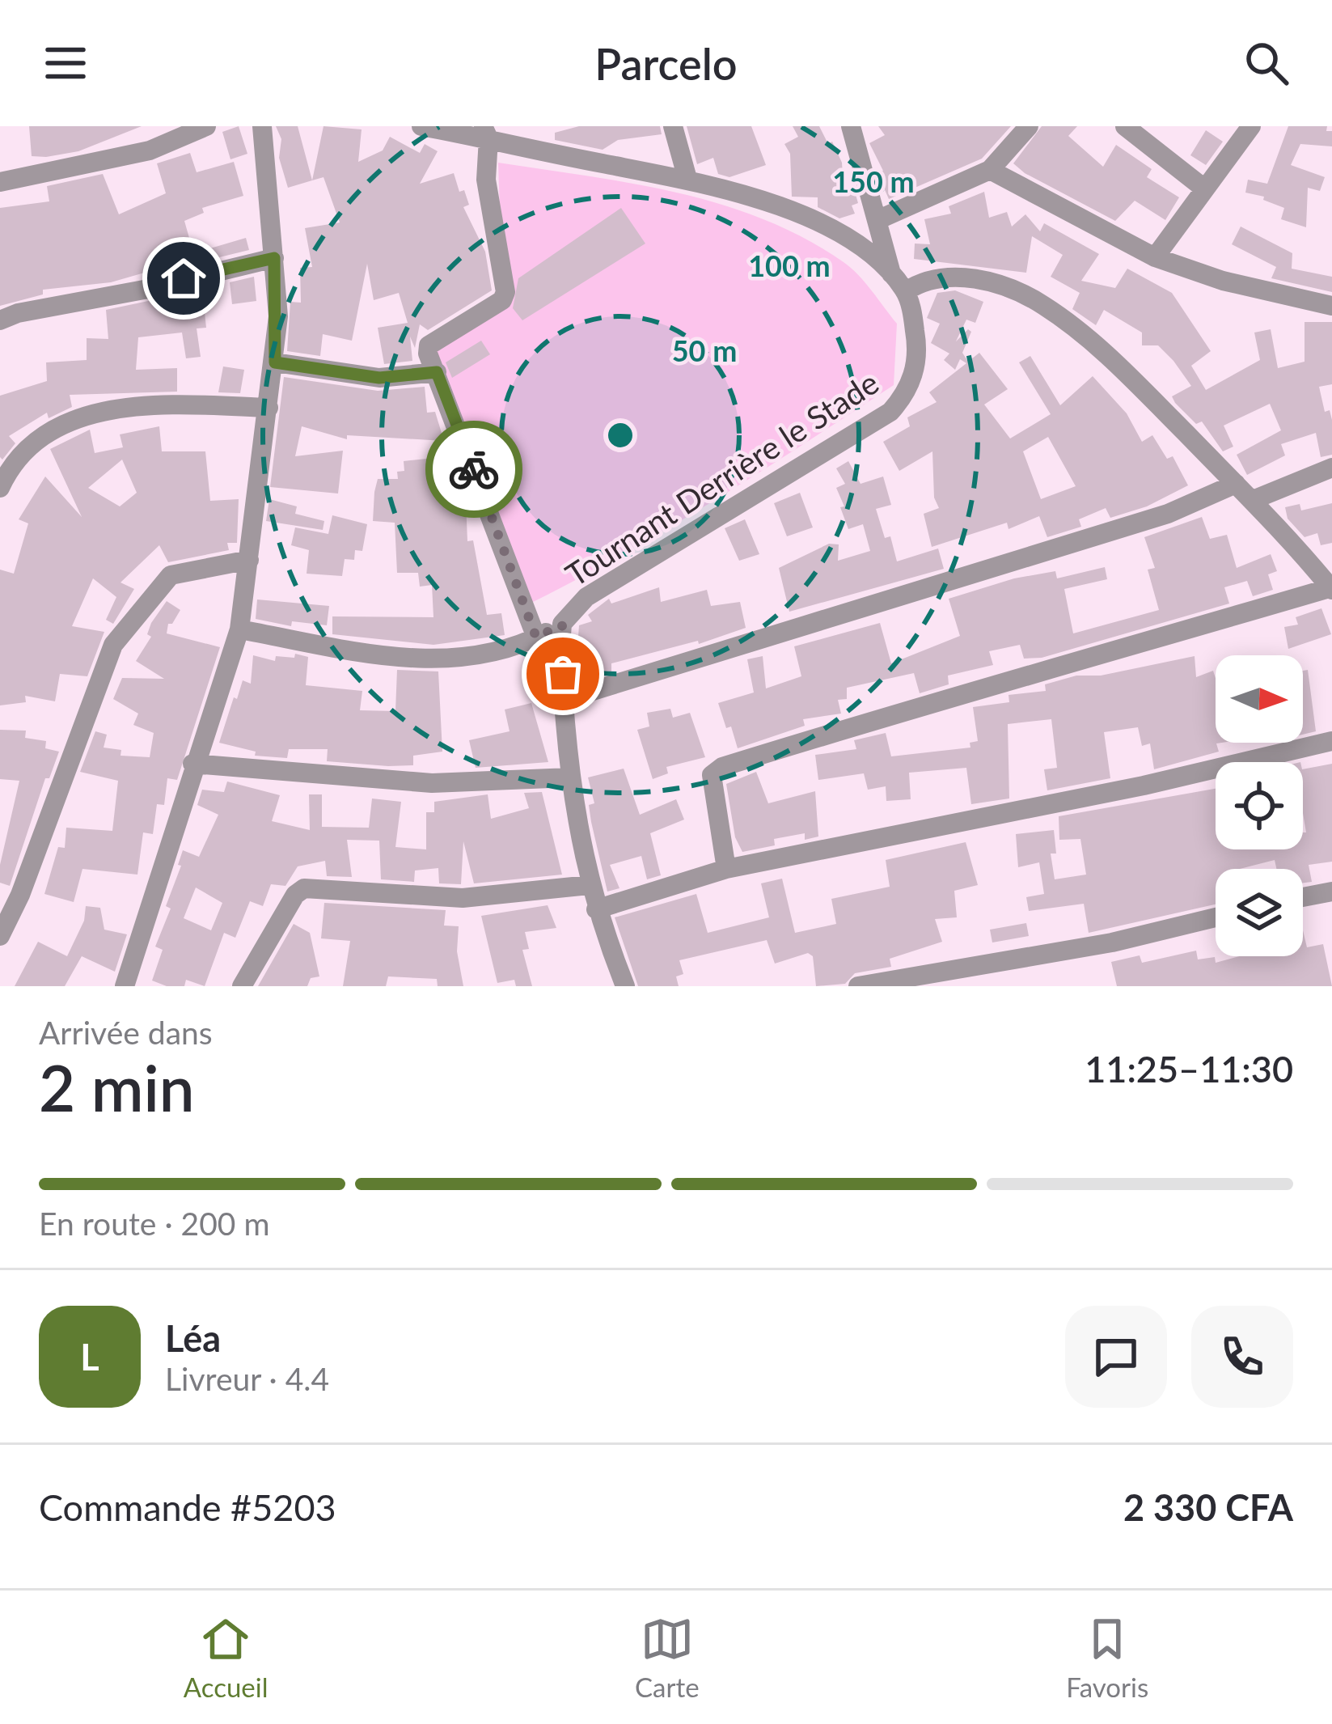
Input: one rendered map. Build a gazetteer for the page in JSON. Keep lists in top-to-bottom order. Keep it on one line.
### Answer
{"streets":{"street":["Tournant Derrière le Stade"]},"north":"right","page":{"header":"Parcelo","heading":["2 min","Arrivée dans","11:25–11:30"],"panel":["Léa","Livreur · 4.4","Commande #5203","2 330 CFA"],"bar":"En route · 200 m","round":"L","tabs":["Accueil","Carte","Favoris"]},"rings":["150 m","100 m","50 m"]}
